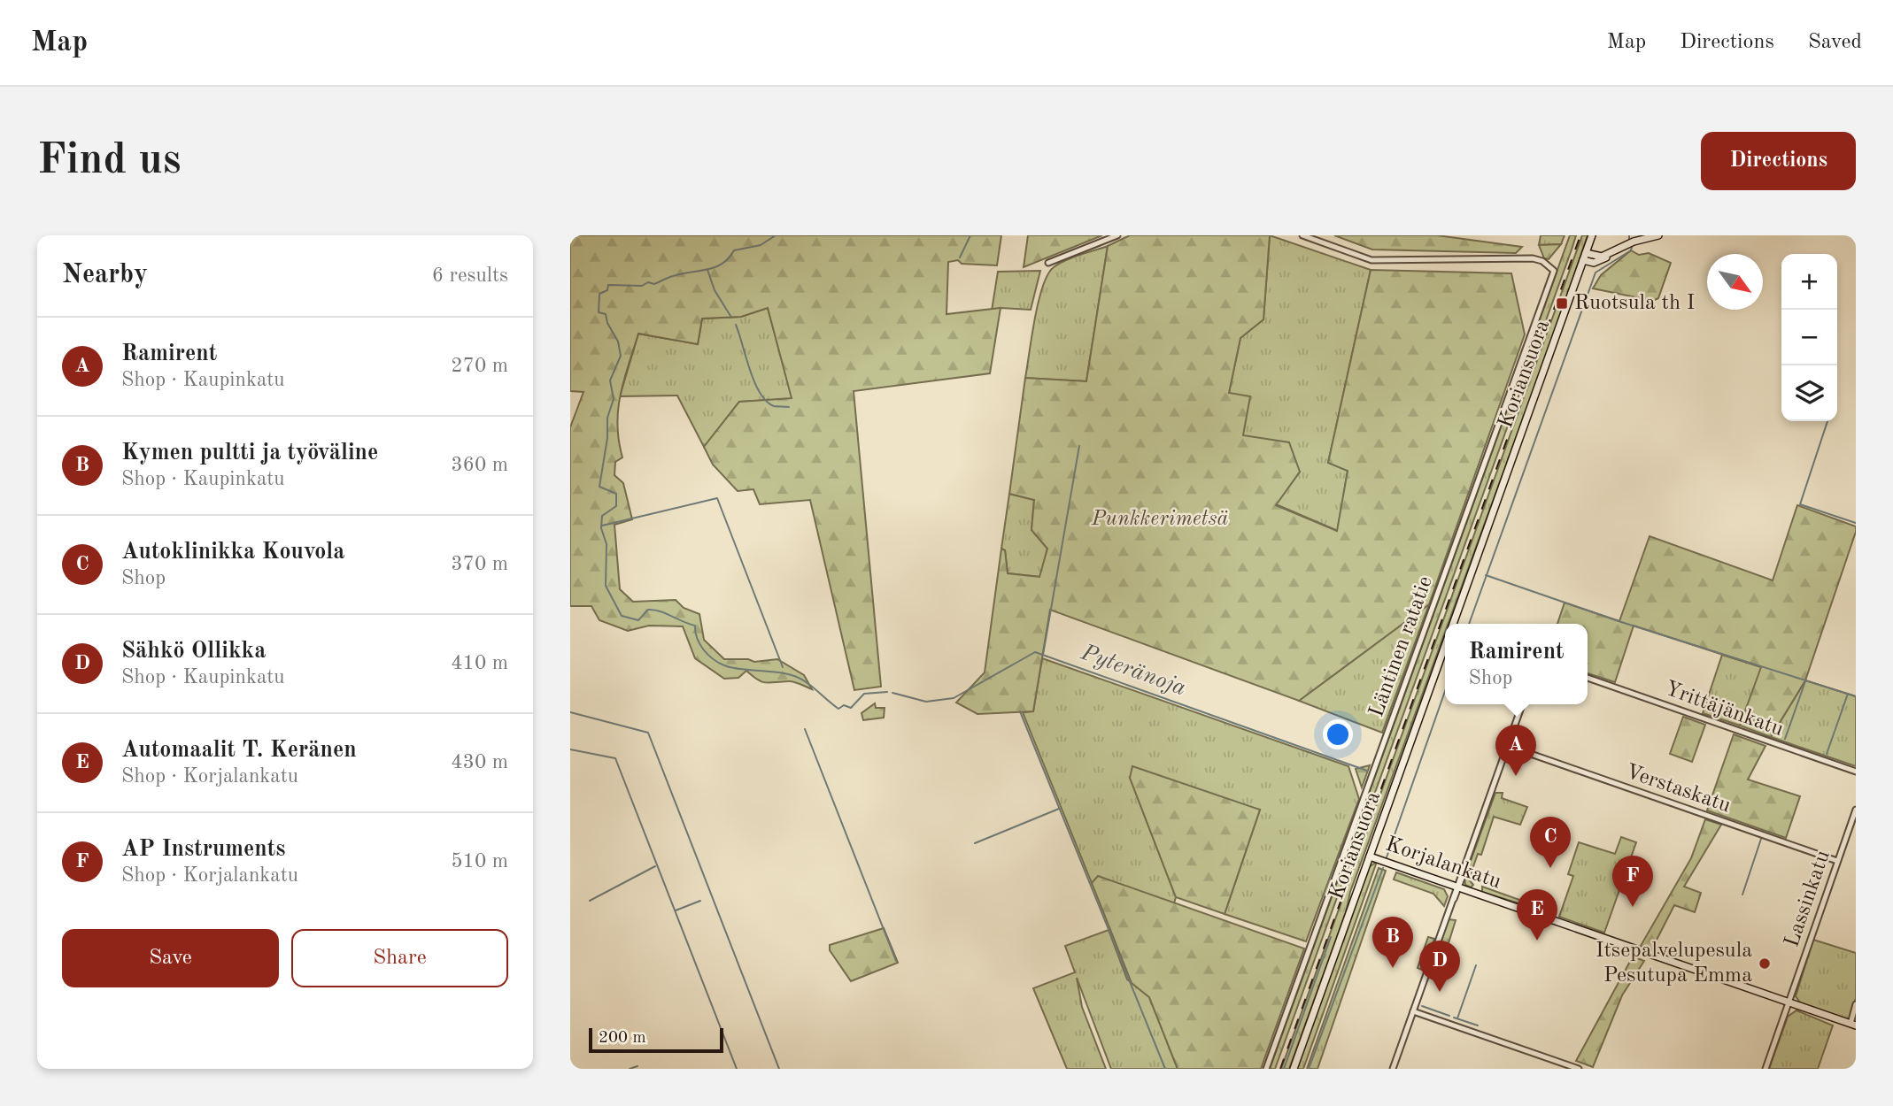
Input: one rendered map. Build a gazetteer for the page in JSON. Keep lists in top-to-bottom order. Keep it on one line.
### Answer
{"streets":{"main road":["Koriansuora","Korjalankatu"],"street":["Läntinen ratatie","Yrittäjänkatu","Verstaskatu","Lassinkatu"]},"crossings":[["Koriansuora","Korjalankatu"],["Verstaskatu","Lassinkatu"],["Korjalankatu","Lassinkatu"]],"water":["Pyteränoja"],"parks":["Punkkerimetsä"],"places":{"transit":["Ruotsula th I"],"other":["Itsepalvelupesula Pesutupa Emma"]},"scale_bar":"200 m","north":"bottom right","page":{"header":"Map","nav":["Map","Directions","Saved"],"buttons":["Directions",["Save","Share"]],"title":"Find us","heading":["Nearby","6 results"],"map_buttons":["+","−"],"list":[{"mark":"A","name":"Ramirent","note":"Shop · Kaupinkatu","value":"270 m"},{"mark":"B","name":"Kymen pultti ja työväline","note":"Shop · Kaupinkatu","value":"360 m"},{"mark":"C","name":"Autoklinikka Kouvola","note":"Shop","value":"370 m"},{"mark":"D","name":"Sähkö Ollikka","note":"Shop · Kaupinkatu","value":"410 m"},{"mark":"E","name":"Automaalit T. Keränen","note":"Shop · Korjalankatu","value":"430 m"},{"mark":"F","name":"AP Instruments","note":"Shop · Korjalankatu","value":"510 m"}],"popup":["Ramirent","Shop"],"pins":["A","C","F","E","B","D"],"scale":"200 m"}}
